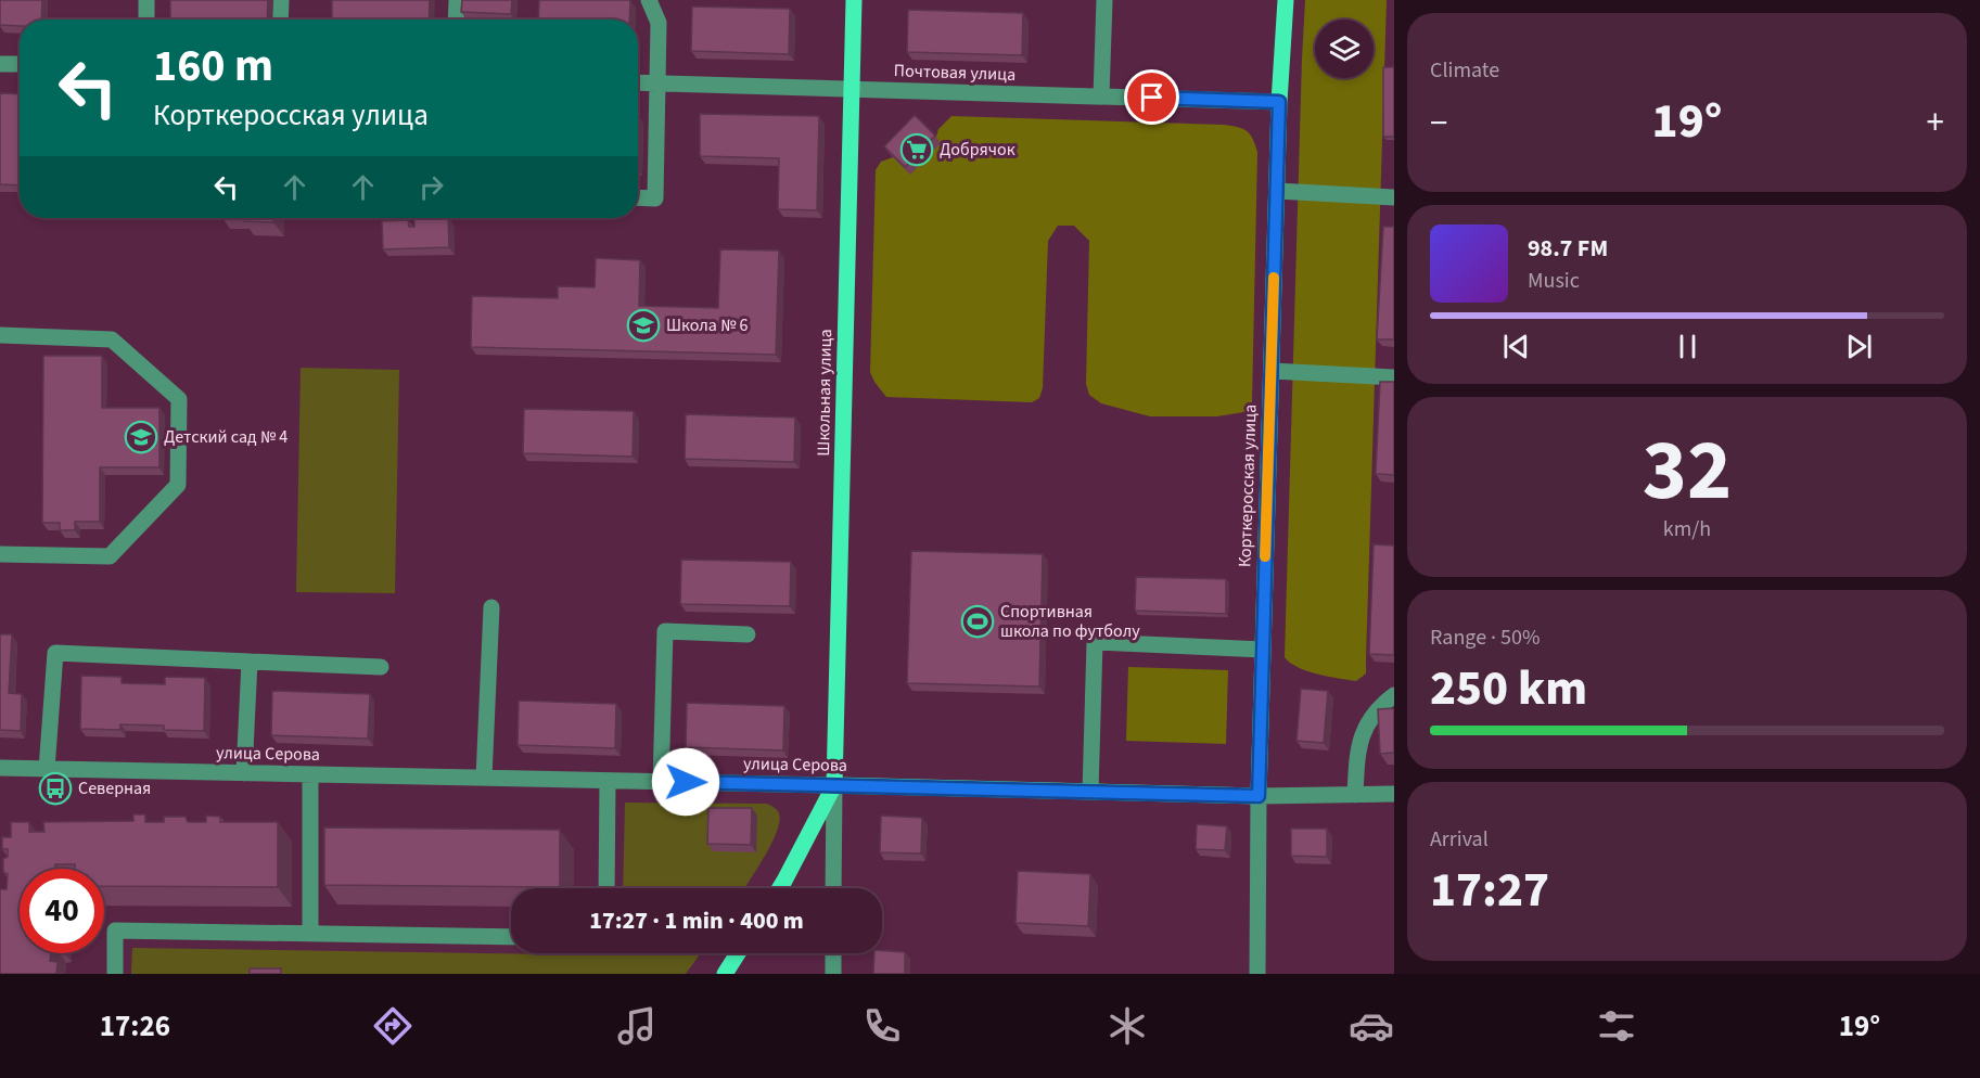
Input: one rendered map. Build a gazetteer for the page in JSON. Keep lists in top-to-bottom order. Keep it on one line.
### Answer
{"streets":{"main road":["Школьная улица","Корткеросская улица","улица Серова"],"street":["Почтовая улица"]},"crossings":[["Почтовая улица","Школьная улица"],["Почтовая улица","Корткеросская улица"],["Школьная улица","улица Серова"],["Корткеросская улица","улица Серова"]],"places":{"supermarket":["Добрячок"],"school or university":["Школа № 6","Детский сад № 4"],"sports":["Спортивная школа по футболу"],"bus stop":["Северная"]},"page":{"tile":["Climate",["32","km/h"],["Range · 50%","250 km"],["Arrival","17:27"]],"turn":["160 m","Корткеросская улица"],"heat":["−","19°","+"],"song":["98.7 FM","Music"],"limit":"40","trip":"17:27 · 1 min · 400 m","tabs":["17:26","19°"]}}
